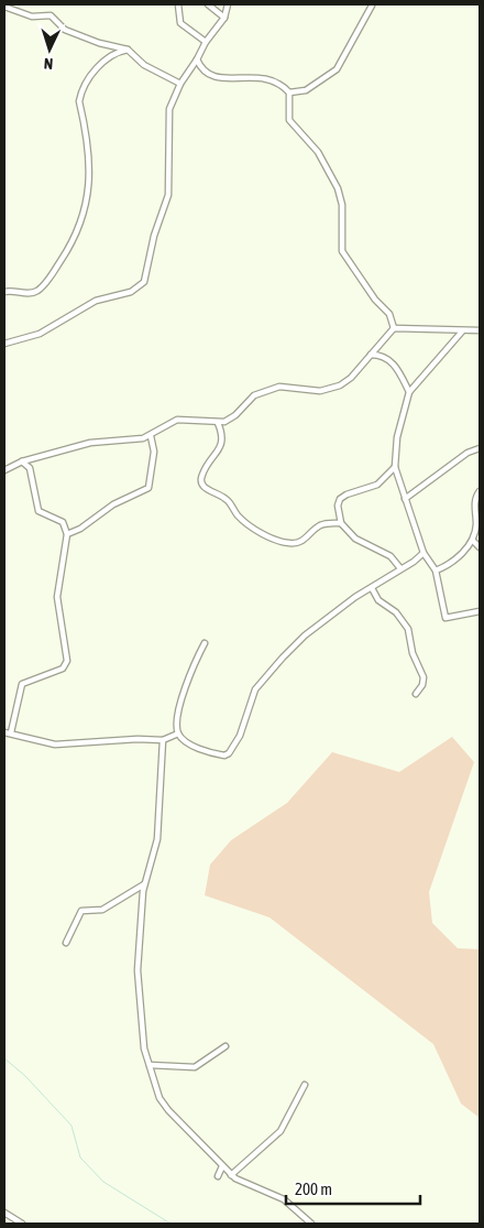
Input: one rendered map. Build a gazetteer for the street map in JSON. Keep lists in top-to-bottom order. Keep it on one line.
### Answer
{"scale_bar":"200 m","north":"bottom"}
